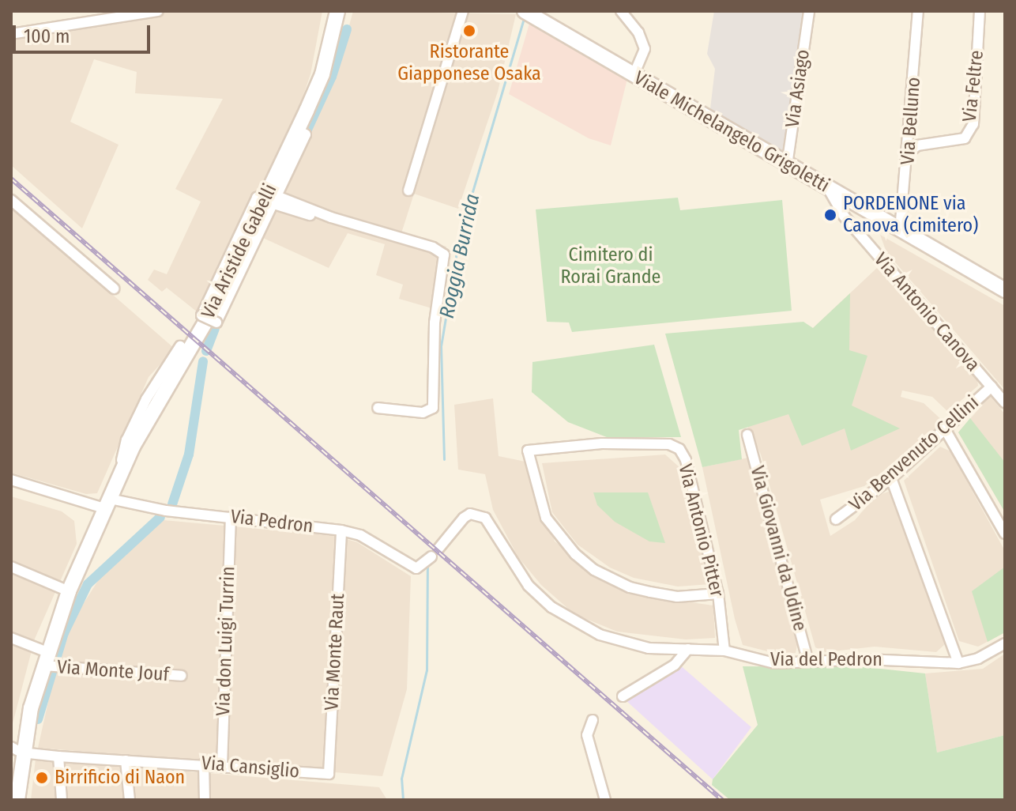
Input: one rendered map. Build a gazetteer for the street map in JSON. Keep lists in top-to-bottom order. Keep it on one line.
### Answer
{"streets":{"main road":["Viale Michelangelo Grigoletti","Via Aristide Gabelli"],"street":["Via Feltre","Via Asiago","Via Belluno","Via Antonio Canova","Via Benvenuto Cellini","Via Pedron","Via Antonio Pitter","Via Giovanni da Udine","Via don Luigi Turrin","Via Monte Raut","Via del Pedron","Via Monte Jouf","Via Cansiglio"]},"crossings":[["Via Feltre","Via Belluno"],["Via Asiago","Viale Michelangelo Grigoletti"],["Via Belluno","Viale Michelangelo Grigoletti"],["Viale Michelangelo Grigoletti","Via Antonio Canova"],["Via Aristide Gabelli","Via Pedron"],["Via Aristide Gabelli","Via Monte Jouf"],["Via Aristide Gabelli","Via Cansiglio"],["Via Antonio Canova","Via Benvenuto Cellini"],["Via Pedron","Via don Luigi Turrin"],["Via Pedron","Via Monte Raut"],["Via Antonio Pitter","Via del Pedron"],["Via Giovanni da Udine","Via del Pedron"],["Via don Luigi Turrin","Via Cansiglio"],["Via Monte Raut","Via Cansiglio"]],"water":["Roggia Burrida"],"parks":["Cimitero di Rorai Grande"],"places":["Ristorante Giapponese Osaka","PORDENONE via Canova (cimitero)","Birrificio di Naon"],"scale_bar":"100 m"}
